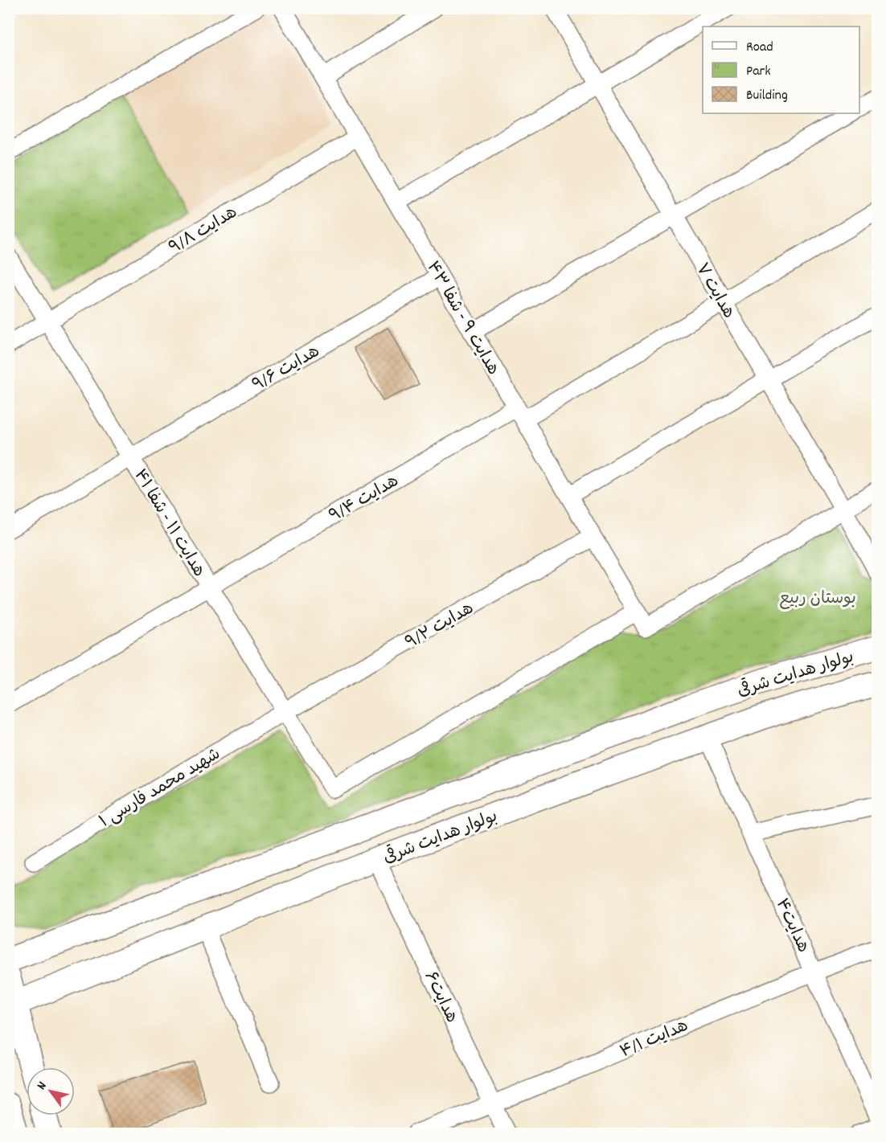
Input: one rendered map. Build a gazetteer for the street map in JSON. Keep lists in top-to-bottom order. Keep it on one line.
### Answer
{"streets":{"main road":["بولوار هدایت شرقی"],"street":["هدایت ۹/۸","هدایت ۷","هدایت ۹ - شفا ۴۳","هدایت ۹/۶","هدایت ۹/۴","هدایت ۱۱ - شفا ۴۱","هدایت ۹/۲","شهید محمد فارسی ۱","هدایت۴","هدایت۶","هدایت ۴/۱"]},"crossings":[["هدایت ۹/۸","هدایت ۹ - شفا ۴۳"],["هدایت ۹/۸","هدایت ۱۱ - شفا ۴۱"],["هدایت ۷","هدایت ۹ - شفا ۴۳"],["هدایت ۷","هدایت ۹/۴"],["هدایت ۹ - شفا ۴۳","هدایت ۹/۶"],["هدایت ۹ - شفا ۴۳","هدایت ۹/۴"],["هدایت ۹ - شفا ۴۳","هدایت ۱۱ - شفا ۴۱"],["هدایت ۹ - شفا ۴۳","هدایت ۹/۲"],["هدایت ۹/۶","هدایت ۱۱ - شفا ۴۱"],["هدایت ۹/۴","هدایت ۱۱ - شفا ۴۱"],["هدایت ۱۱ - شفا ۴۱","هدایت ۹/۲"],["هدایت ۱۱ - شفا ۴۱","شهید محمد فارسی ۱"],["هدایت ۹/۲","شهید محمد فارسی ۱"],["بولوار هدایت شرقی","هدایت۴"],["بولوار هدایت شرقی","هدایت۶"],["هدایت۴","هدایت ۴/۱"],["هدایت۶","هدایت ۴/۱"]],"parks":["بوستان ربیع"],"legend":["Road","Park","Building"],"north":"top left"}
